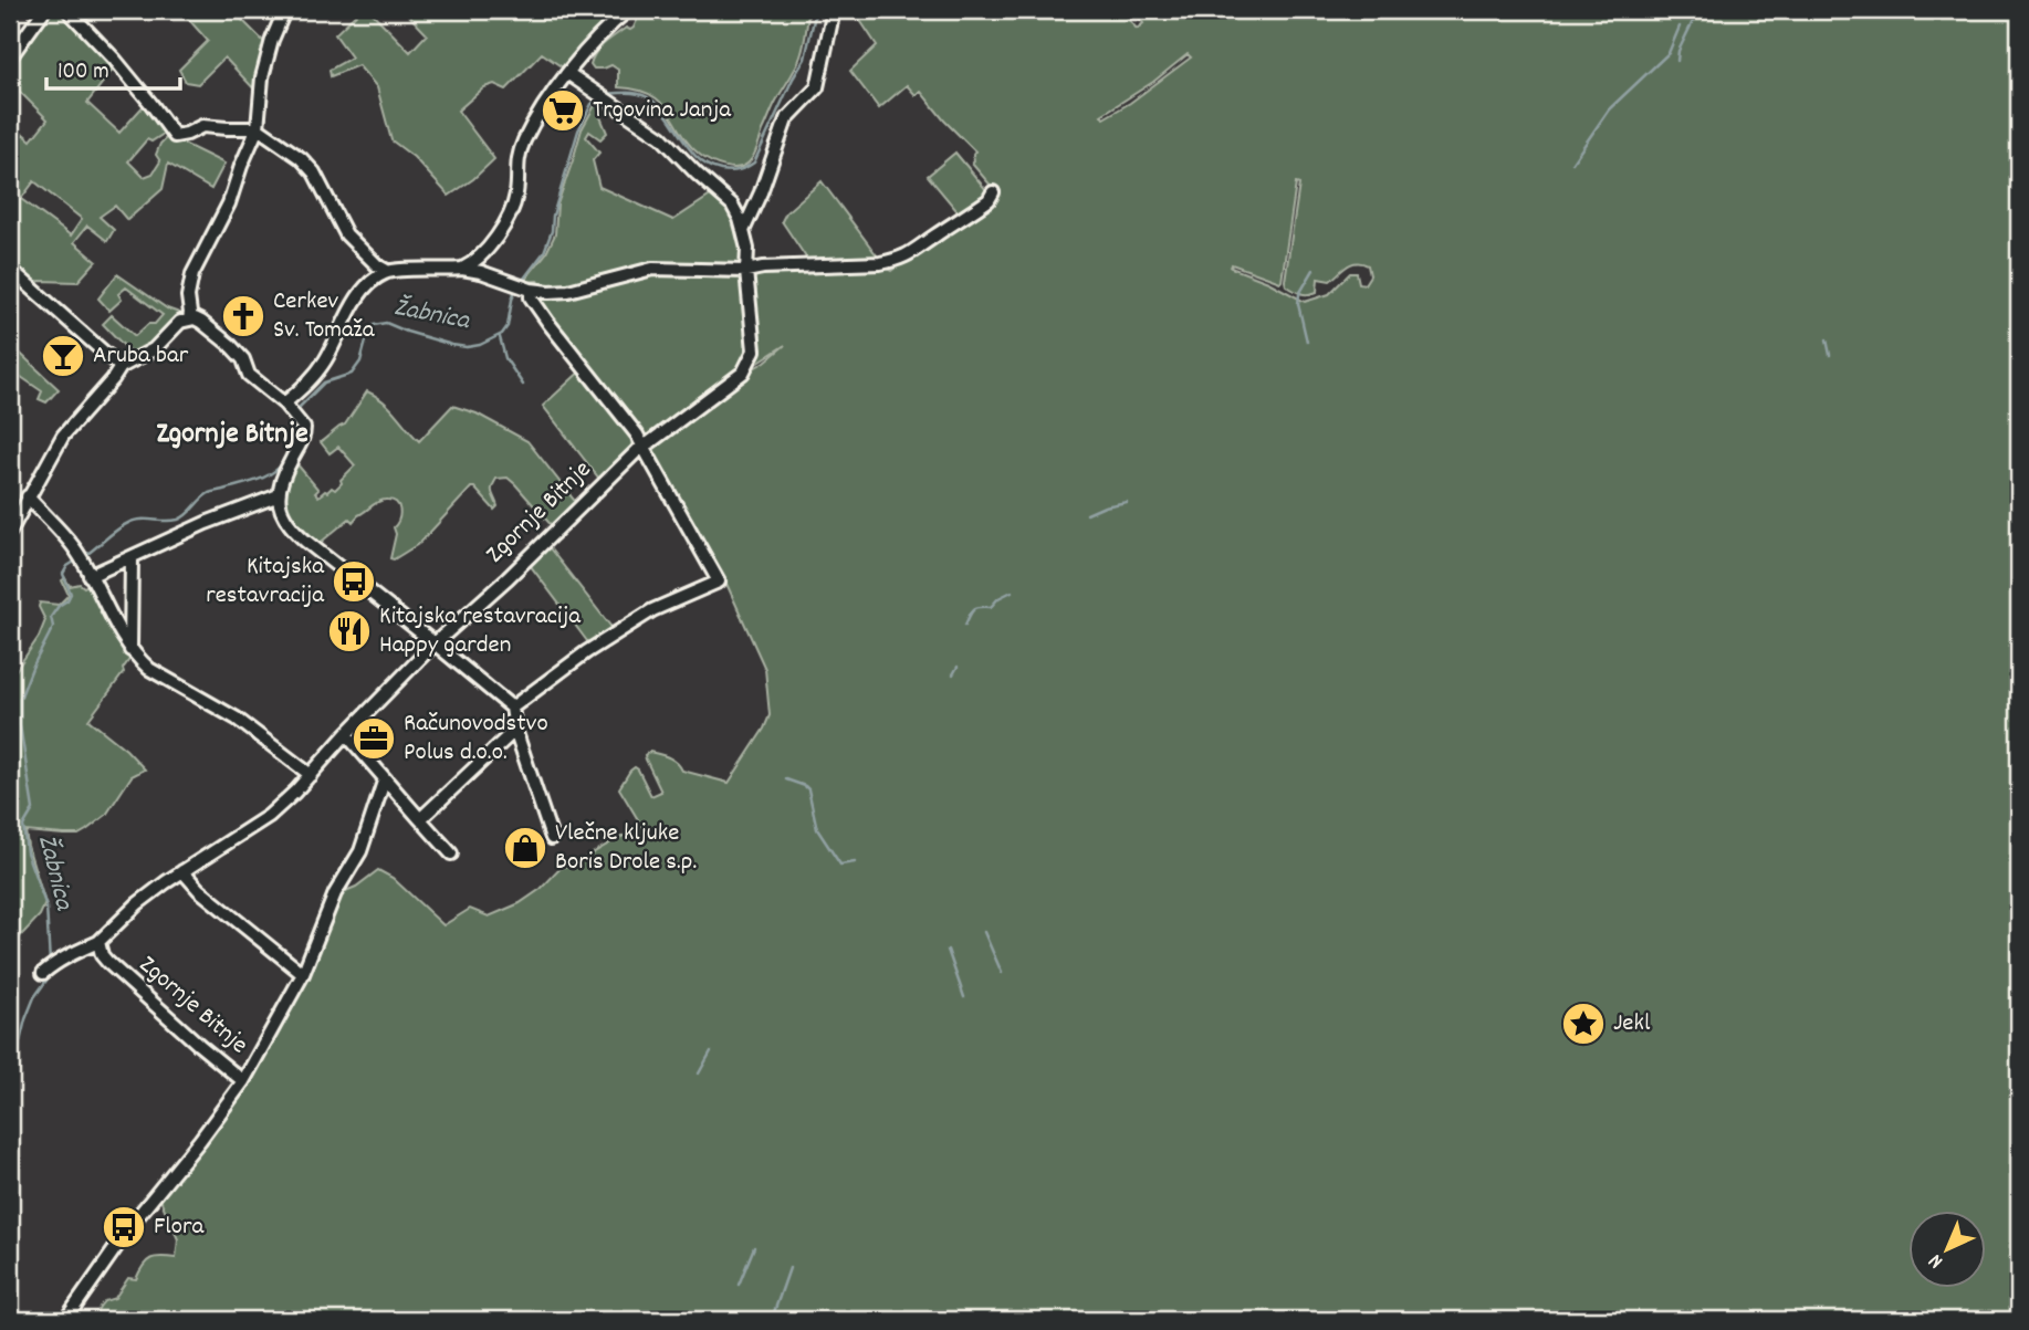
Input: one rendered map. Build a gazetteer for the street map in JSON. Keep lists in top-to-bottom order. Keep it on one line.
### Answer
{"streets":{"street":["Zgornje Bitnje"]},"districts":["Zgornje Bitnje"],"water":["Žabnica"],"places":{"supermarket":["Trgovina Janja"],"church":["Cerkev Sv. Tomaža"],"bar":["Aruba bar"],"bus stop":["Kitajska restavracija","Flora"],"restaurant":["Kitajska restavracija Happy garden"],"office":["Računovodstvo Polus d.o.o."],"shop":["Vlečne kljuke Boris Drole s.p."],"place":["Jekl"]},"scale_bar":"100 m","north":"bottom left"}
